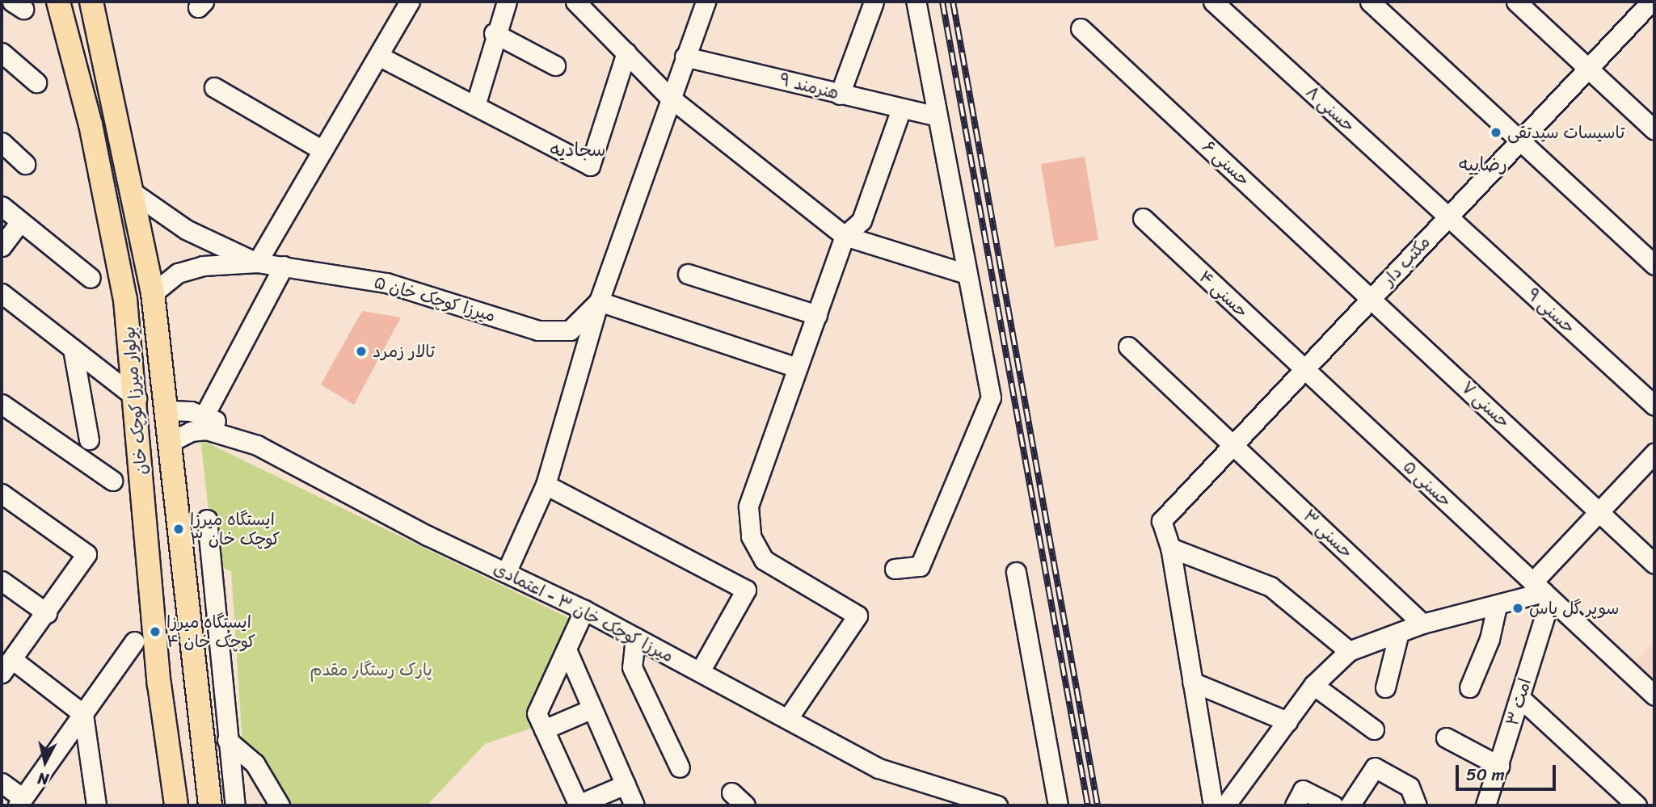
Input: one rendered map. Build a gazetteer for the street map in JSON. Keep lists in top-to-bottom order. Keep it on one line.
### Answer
{"streets":{"main road":["بولوار میرزا کوچک خان"],"street":["هنرمند ۹","حسنی ۸","حسنی ۶","مکتب دار","حسنی ۴","میرزا کوچک خان ۵","حسنی ۹","حسنی ۷","حسنی ۵","حسنی ۳","میرزا کوچک خان ۳ - اعتمادی","امت ۳"]},"crossings":[["حسنی ۸","مکتب دار"],["حسنی ۸","حسنی ۹"],["حسنی ۶","مکتب دار"],["حسنی ۶","حسنی ۷"],["مکتب دار","حسنی ۴"],["مکتب دار","حسنی ۹"],["مکتب دار","حسنی ۷"],["مکتب دار","حسنی ۵"],["مکتب دار","حسنی ۳"],["حسنی ۴","حسنی ۵"],["میرزا کوچک خان ۵","بولوار میرزا کوچک خان"],["بولوار میرزا کوچک خان","میرزا کوچک خان ۳ - اعتمادی"],["حسنی ۷","امت ۳"],["حسنی ۵","امت ۳"]],"districts":["سجادیه","رضاییه"],"parks":["پارک رستگار مقدم"],"places":["تاسیسات سیدتقی","تالار زمرد","ایستگاه میرزا کوچک خان ۳","سوپر گل یاس","ایستگاه میرزا کوچک خان ۴"],"scale_bar":"50 m","north":"bottom"}
